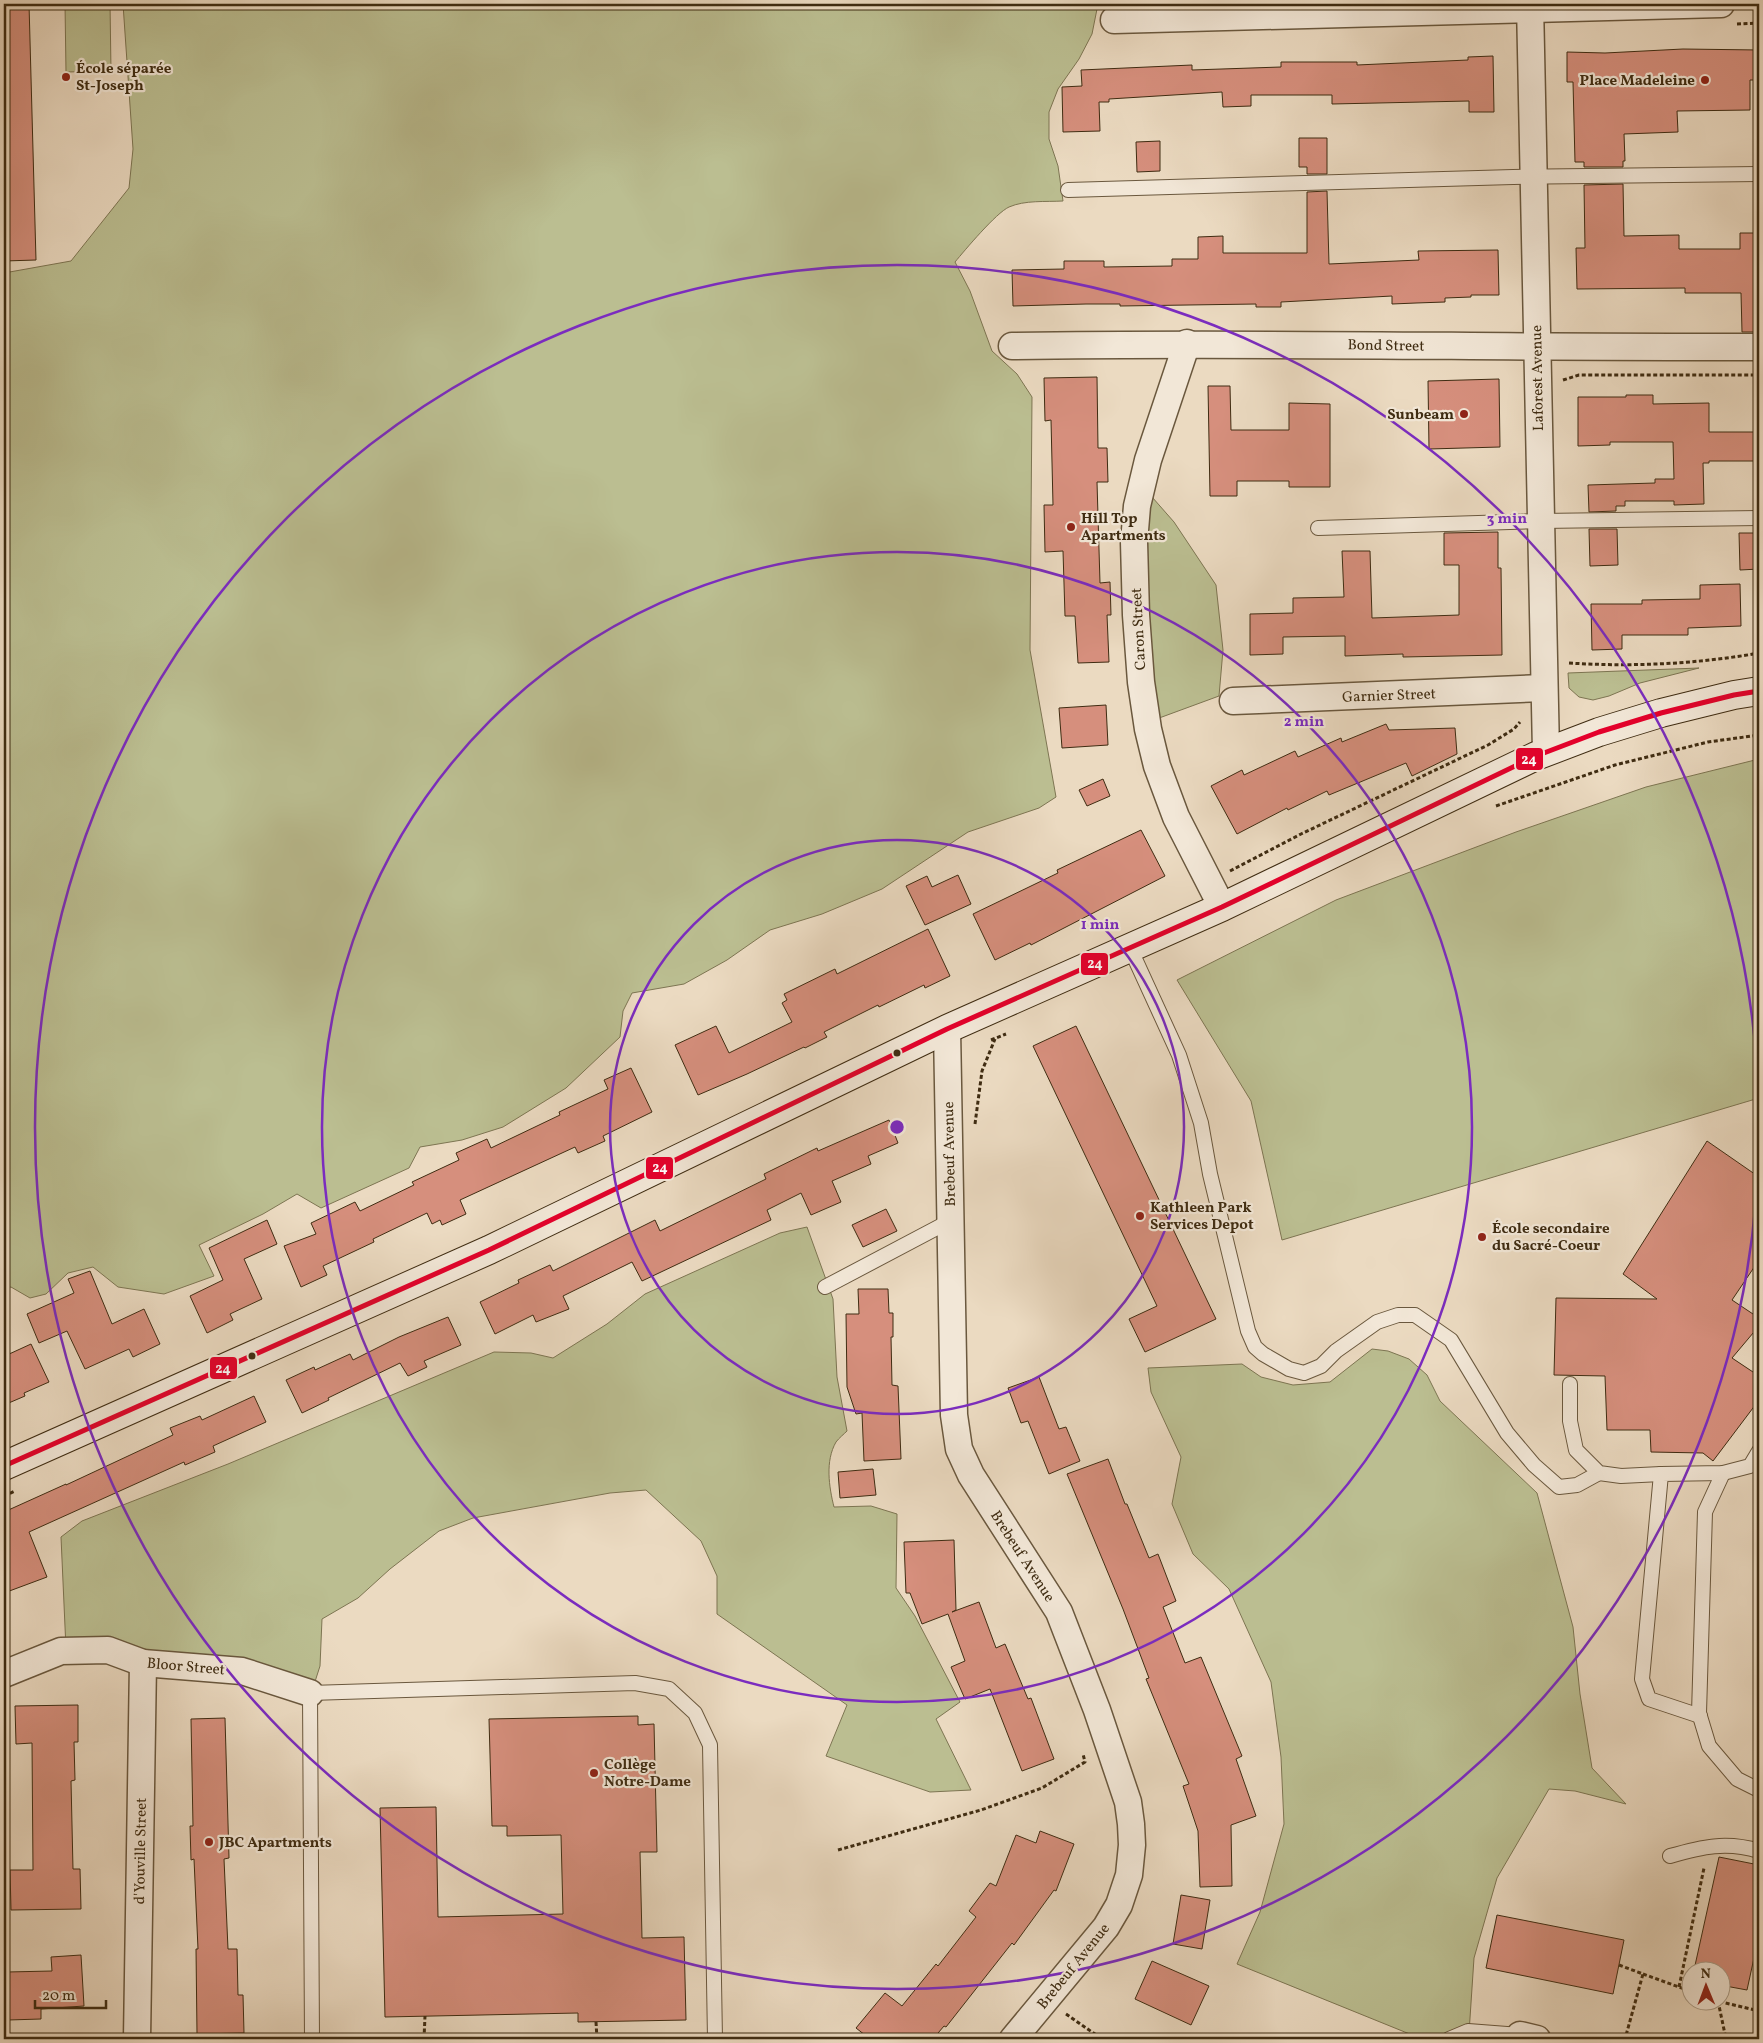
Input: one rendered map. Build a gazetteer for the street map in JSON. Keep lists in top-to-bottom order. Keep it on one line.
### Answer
{"streets":{"street":["Bond Street","Laforest Avenue","Caron Street","Garnier Street","Brebeuf Avenue","Bloor Street","d'Youville Street"]},"crossings":[["Bond Street","Laforest Avenue"],["Bond Street","Caron Street"],["Laforest Avenue","Garnier Street"],["Bloor Street","d'Youville Street"]],"places":["École séparée St-Joseph","Place Madeleine","Sunbeam","Hill Top Apartments","Kathleen Park Services Depot","École secondaire du Sacré-Coeur","Collège Notre-Dame","JBC Apartments"],"lines":["transit line 24"],"scale_bar":"20 m","north":"top","rings":["3 min","2 min","1 min"]}
